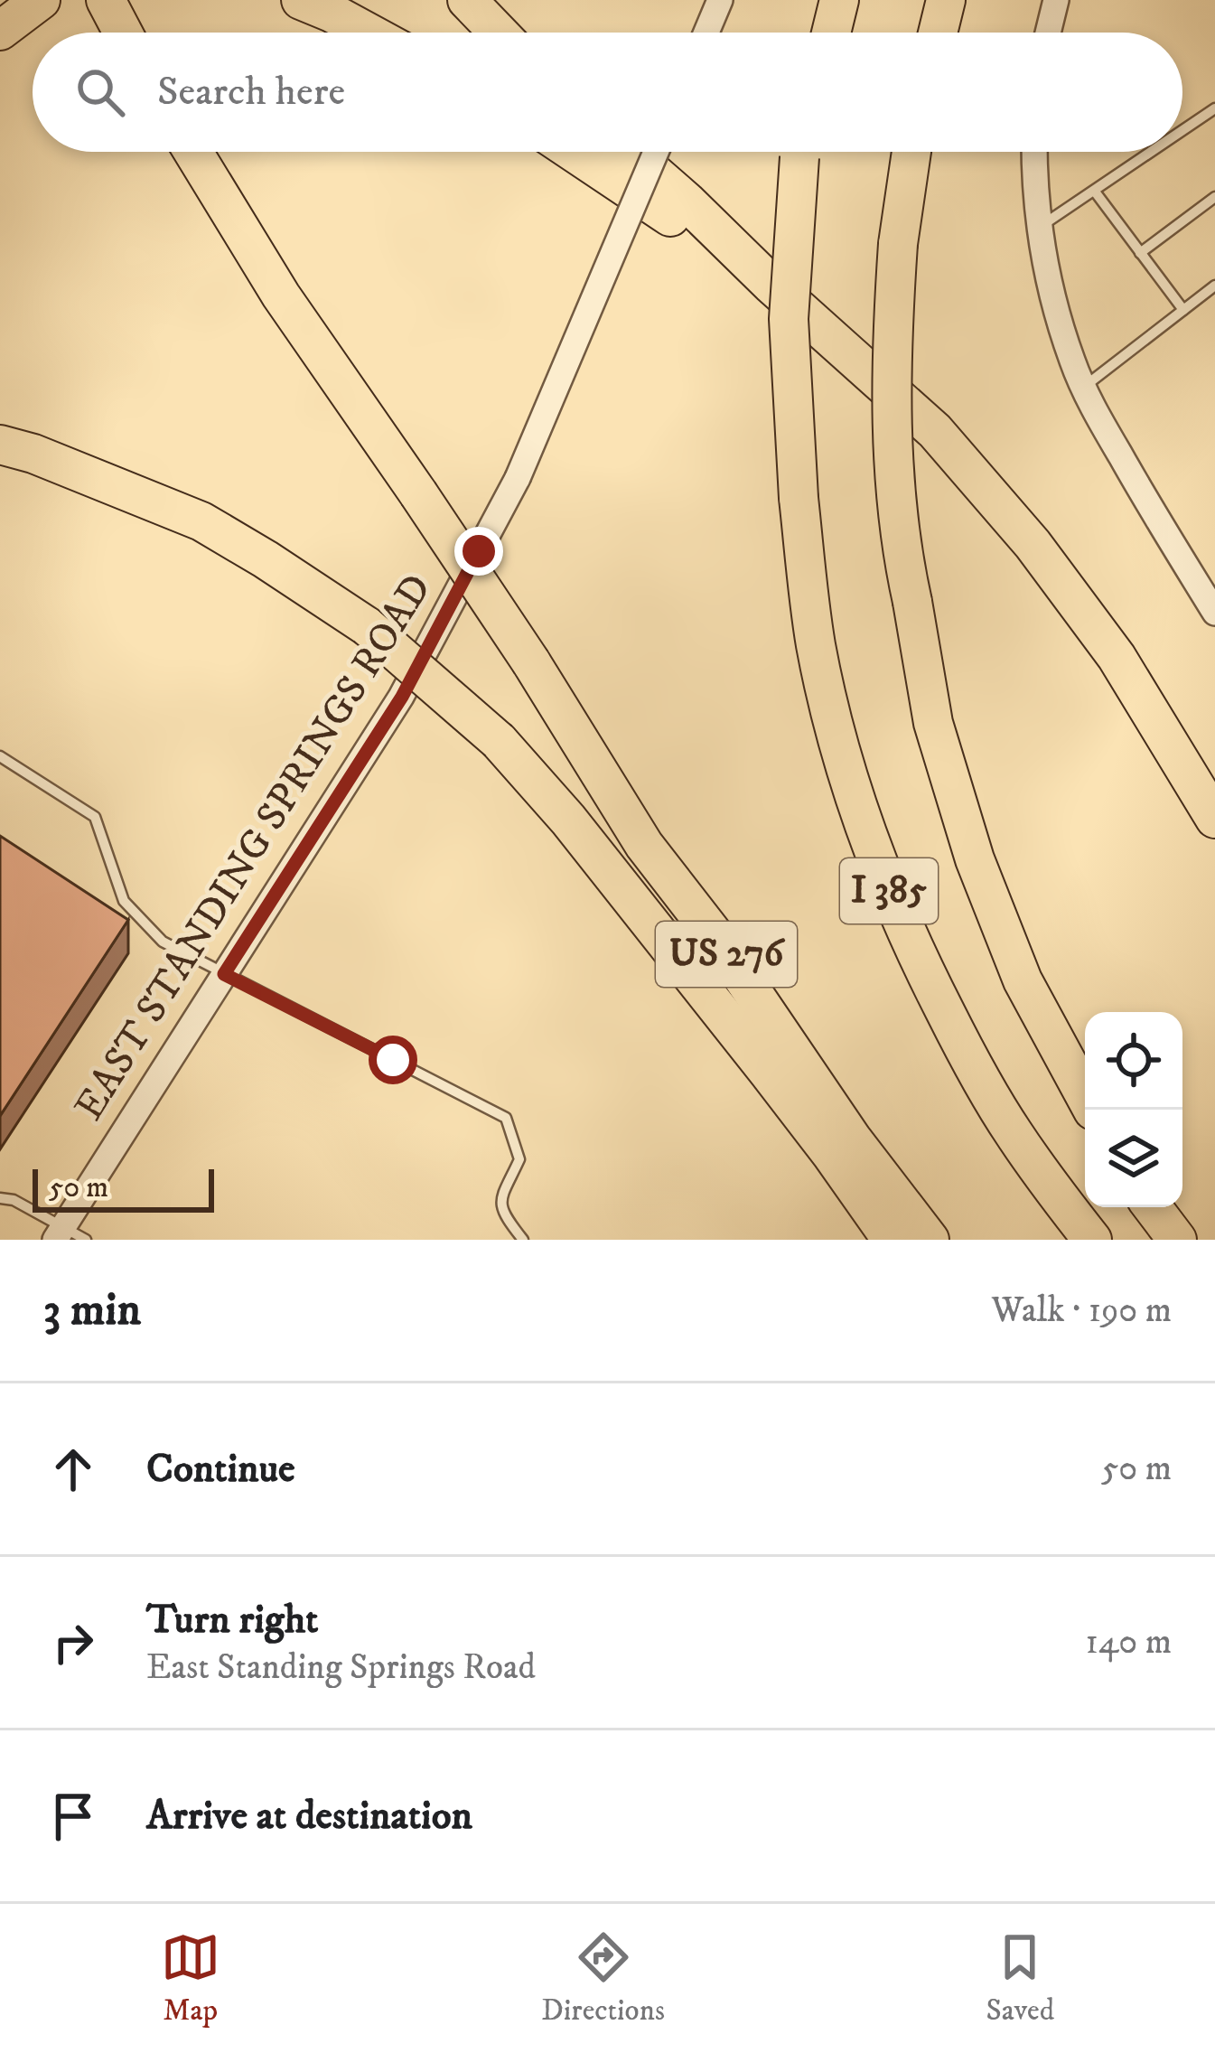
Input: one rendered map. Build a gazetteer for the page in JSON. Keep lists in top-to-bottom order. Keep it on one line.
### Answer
{"streets":{"highway":["I 385","US 276"],"street":["EAST STANDING SPRINGS ROAD"]},"scale_bar":"50 m","page":{"search":"Search here","scale":"50 m","heading":["3 min","Walk · 190 m"],"list":[["Continue","50 m"],["Turn right","East Standing Springs Road","140 m"],"Arrive at destination"],"nav":["Map","Directions","Saved"]}}
